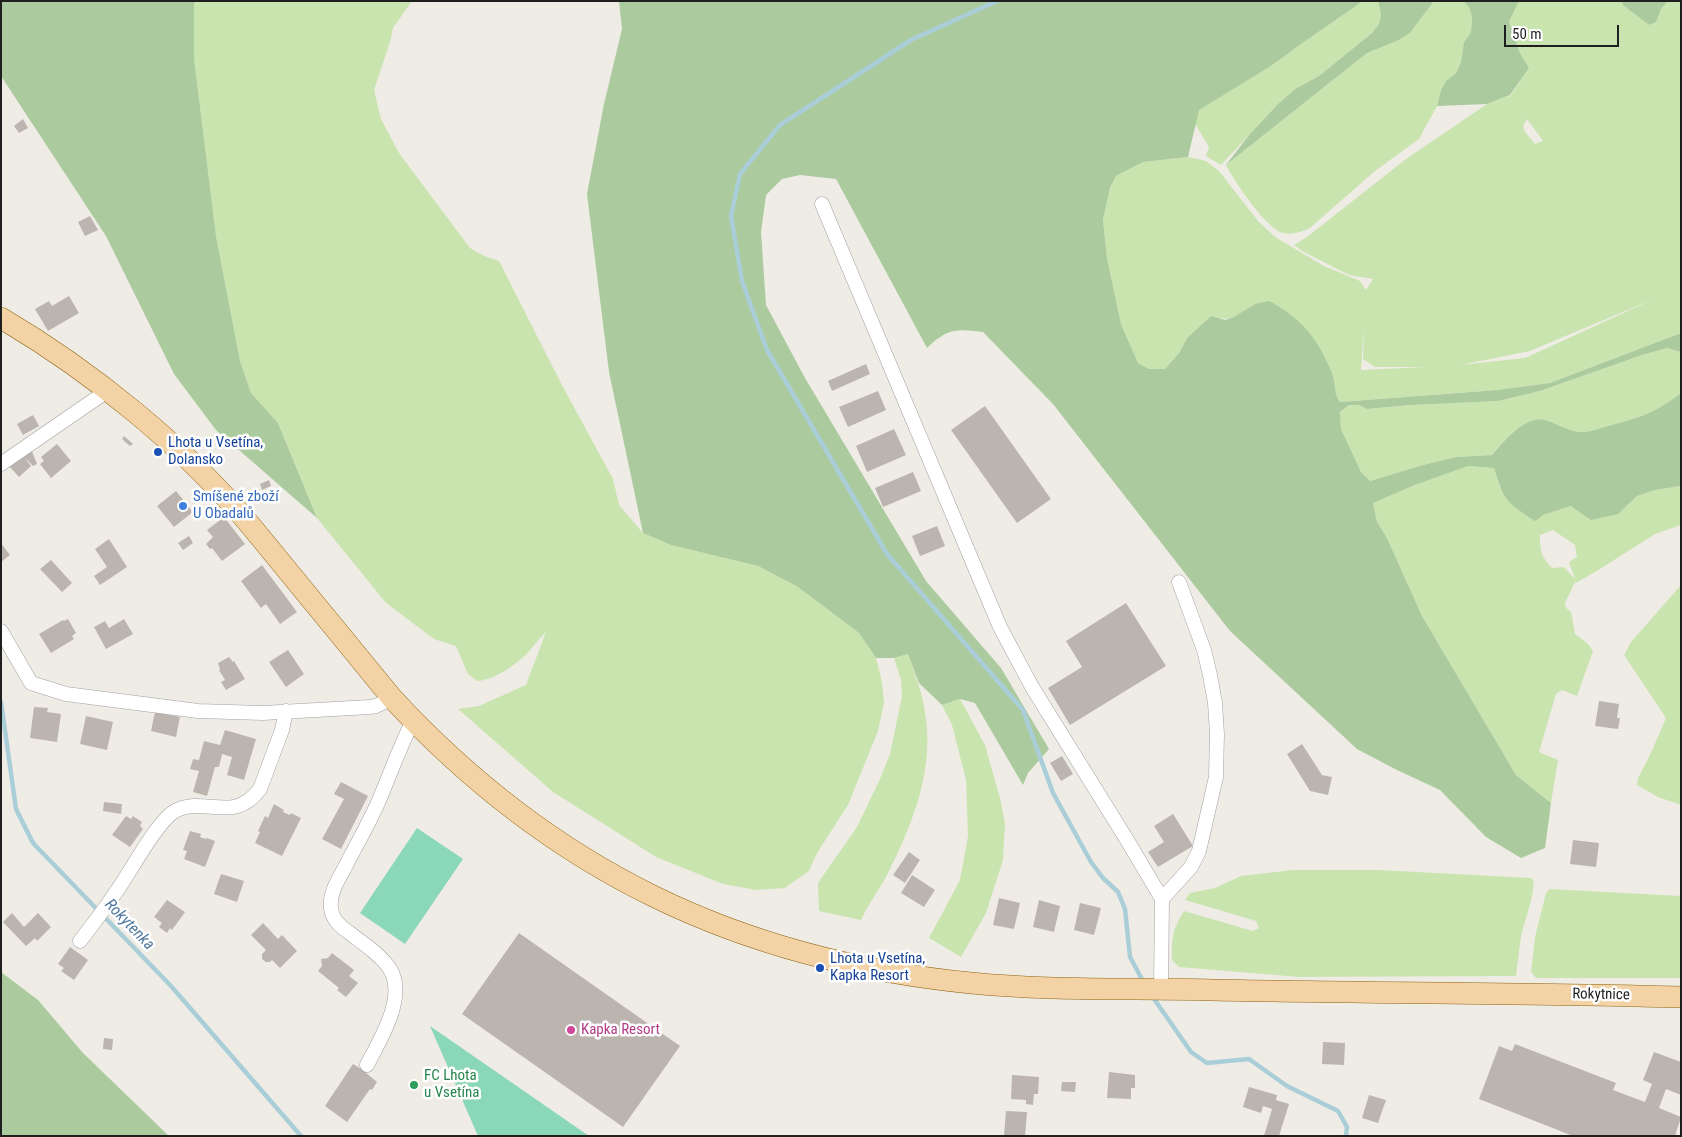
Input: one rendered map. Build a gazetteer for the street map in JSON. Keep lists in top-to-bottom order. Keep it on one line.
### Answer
{"streets":{"main road":["Rokytnice"]},"water":["Rokytenka"],"places":["Lhota u Vsetína, Dolansko","Smíšené zboží U Obadalů","Lhota u Vsetína, Kapka Resort","Kapka Resort","FC Lhota u Vsetína"],"scale_bar":"50 m"}
